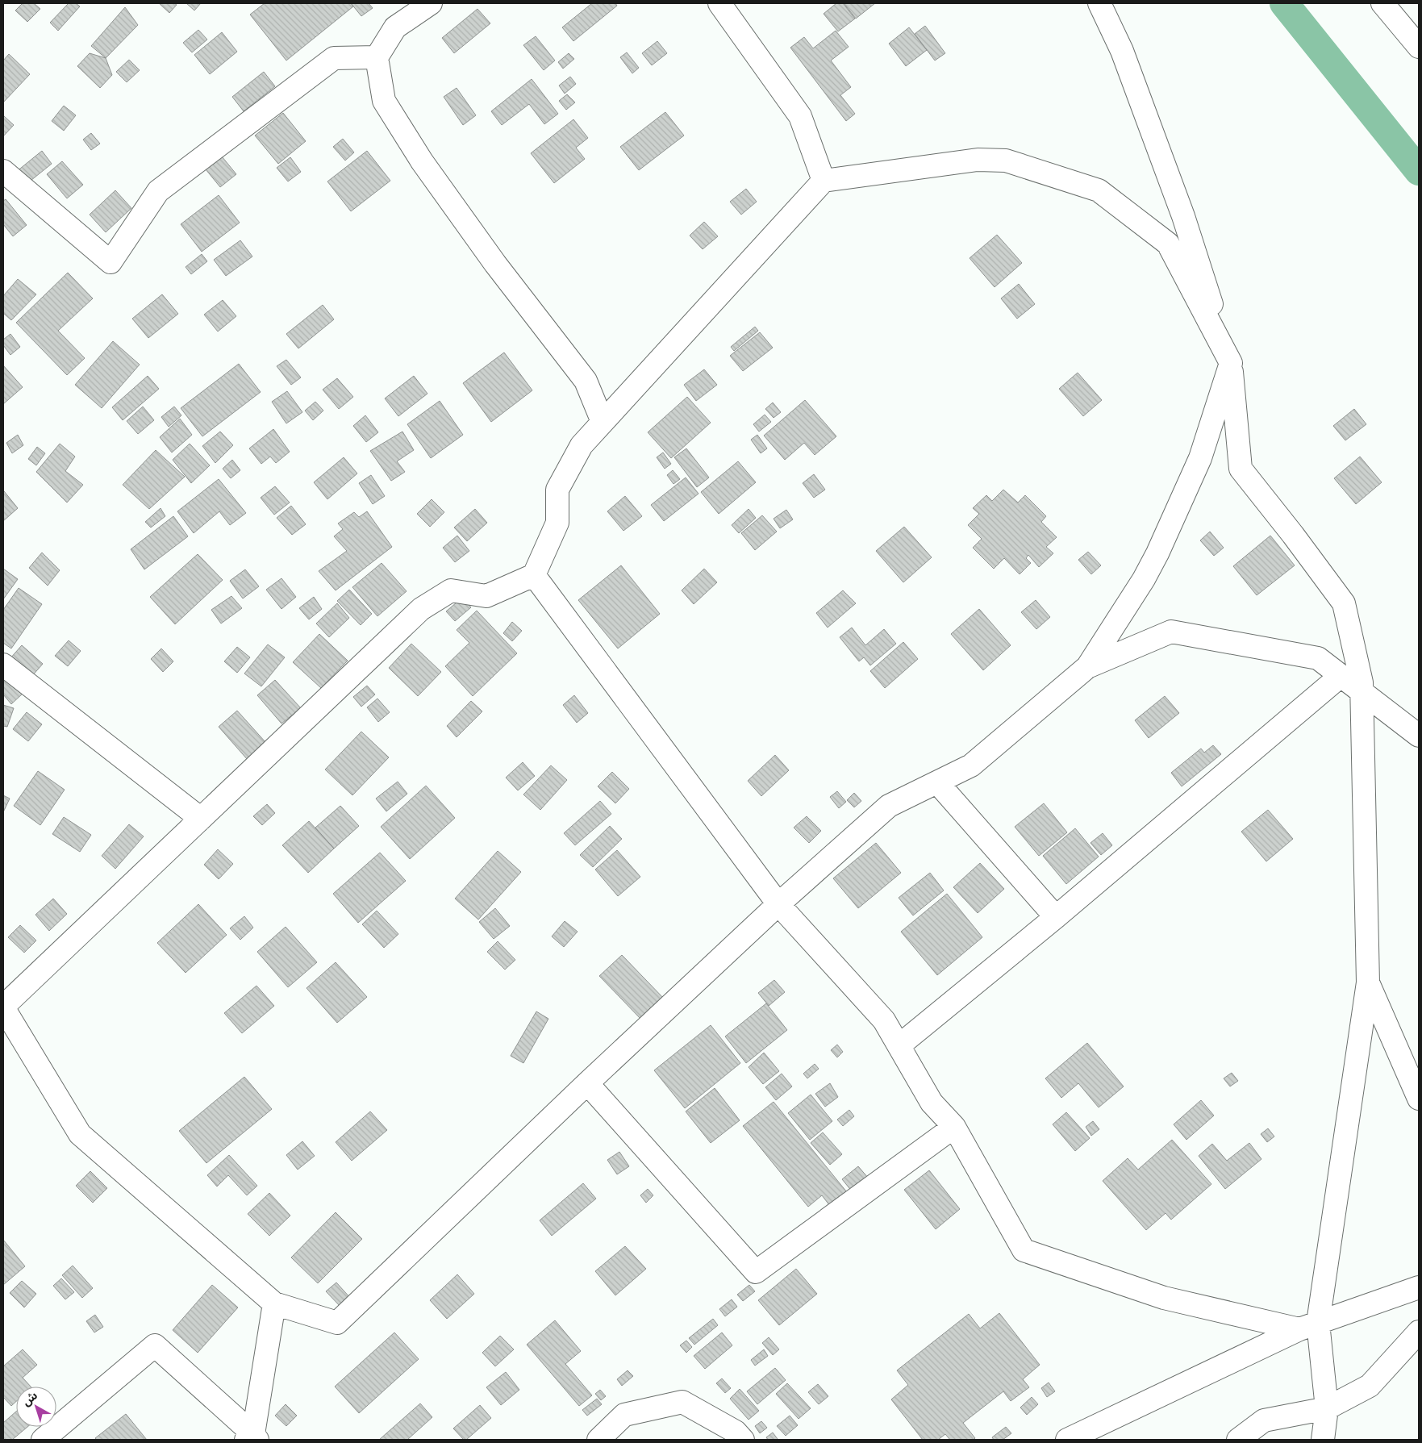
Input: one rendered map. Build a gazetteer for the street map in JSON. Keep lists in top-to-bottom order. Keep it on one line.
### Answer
{"north":"top left"}
